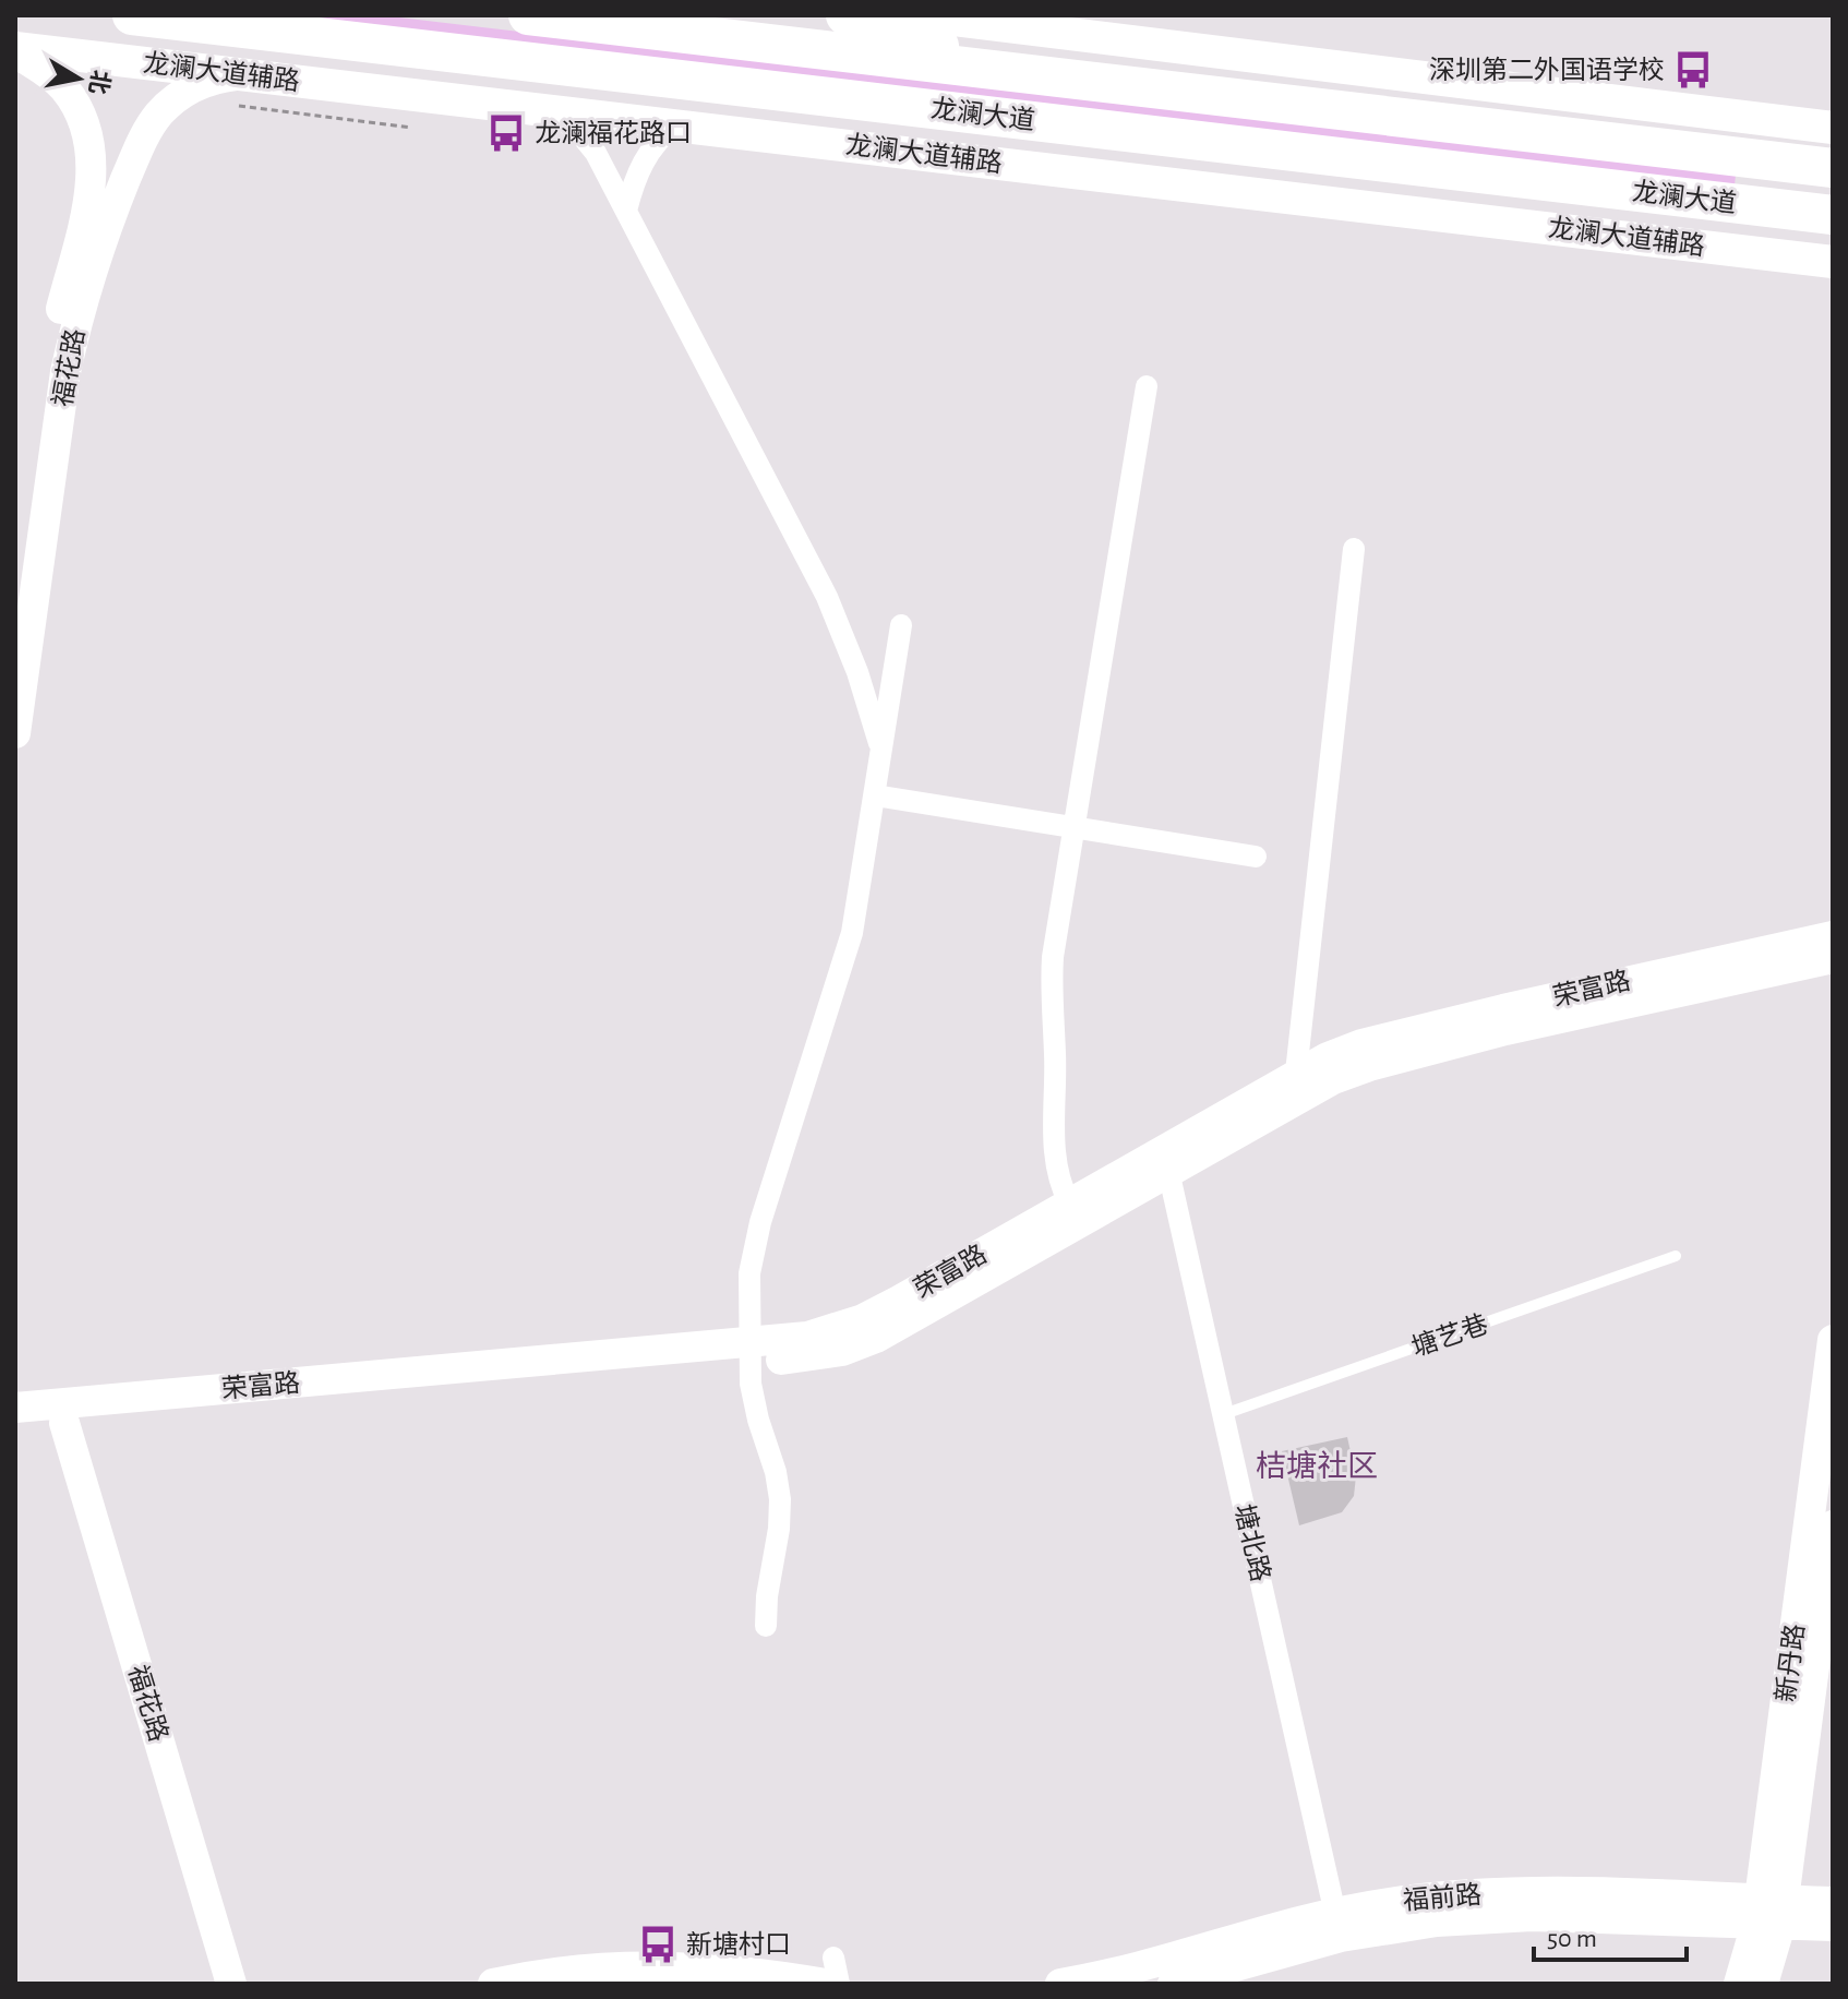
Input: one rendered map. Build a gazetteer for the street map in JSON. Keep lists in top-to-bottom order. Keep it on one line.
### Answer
{"streets":{"highway":["龙澜大道"],"main road":["龙澜大道辅路"],"street":["福花路","荣富路","塘北路","新丹路","福前路"],"lane":["塘艺巷"]},"crossings":[["龙澜大道辅路","福花路"],["福花路","荣富路"],["荣富路","塘北路"],["塘艺巷","塘北路"],["塘北路","福前路"],["新丹路","福前路"]],"districts":["桔塘社区"],"places":{"bus stop":["深圳第二外国语学校","龙澜福花路口","新塘村口"]},"scale_bar":"50 m","north":"right"}
